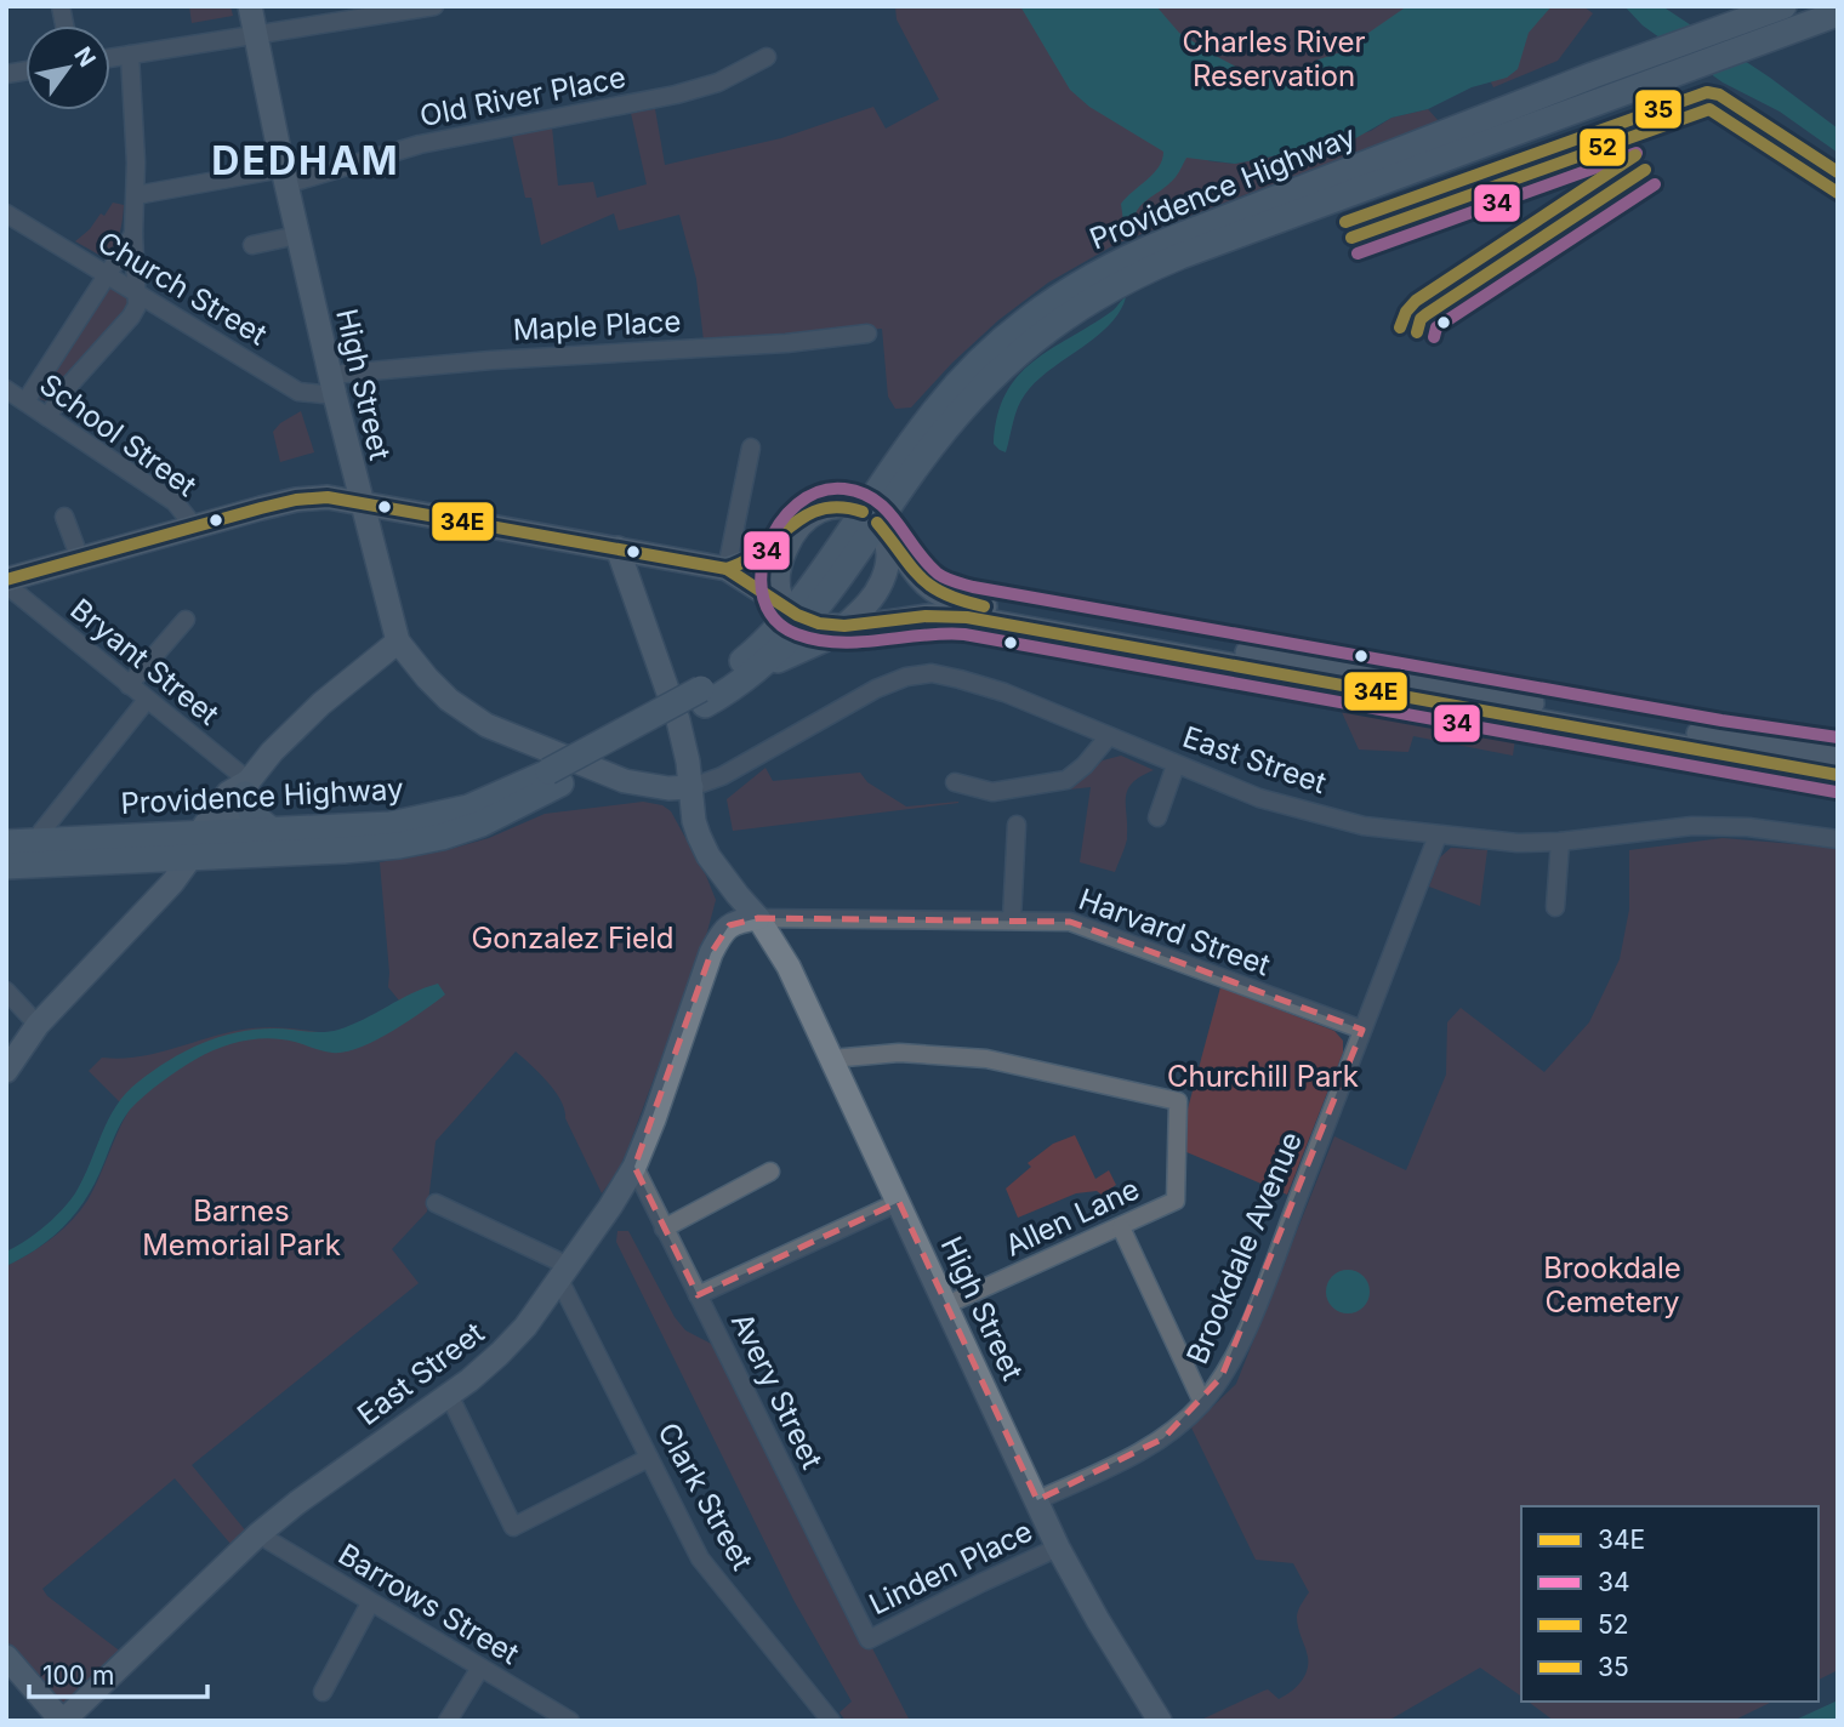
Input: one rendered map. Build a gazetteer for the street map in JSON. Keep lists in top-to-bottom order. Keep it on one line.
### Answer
{"streets":{"highway":["Providence Highway"],"main road":["High Street","East Street"],"street":["Old River Place","Church Street","Maple Place","School Street","Bryant Street","Harvard Street","Allen Lane","Brookdale Avenue","Avery Street","Clark Street","Linden Place","Barrows Street"]},"crossings":[["Old River Place","High Street"],["Church Street","Maple Place"],["Church Street","High Street"],["Maple Place","High Street"],["High Street","East Street"],["High Street","Harvard Street"],["High Street","Allen Lane"],["High Street","Brookdale Avenue"],["High Street","Linden Place"],["East Street","Harvard Street"],["East Street","Brookdale Avenue"],["East Street","Avery Street"],["East Street","Clark Street"],["East Street","Barrows Street"],["Harvard Street","Brookdale Avenue"],["Avery Street","Linden Place"]],"districts":["DEDHAM"],"parks":["Charles River Reservation","Gonzalez Field","Churchill Park","Barnes Memorial Park","Brookdale Cemetery"],"lines":["transit line 35","transit line 52","transit line 34","transit line 34E"],"legend":["34E","34","52","35"],"scale_bar":"100 m","north":"top right"}
